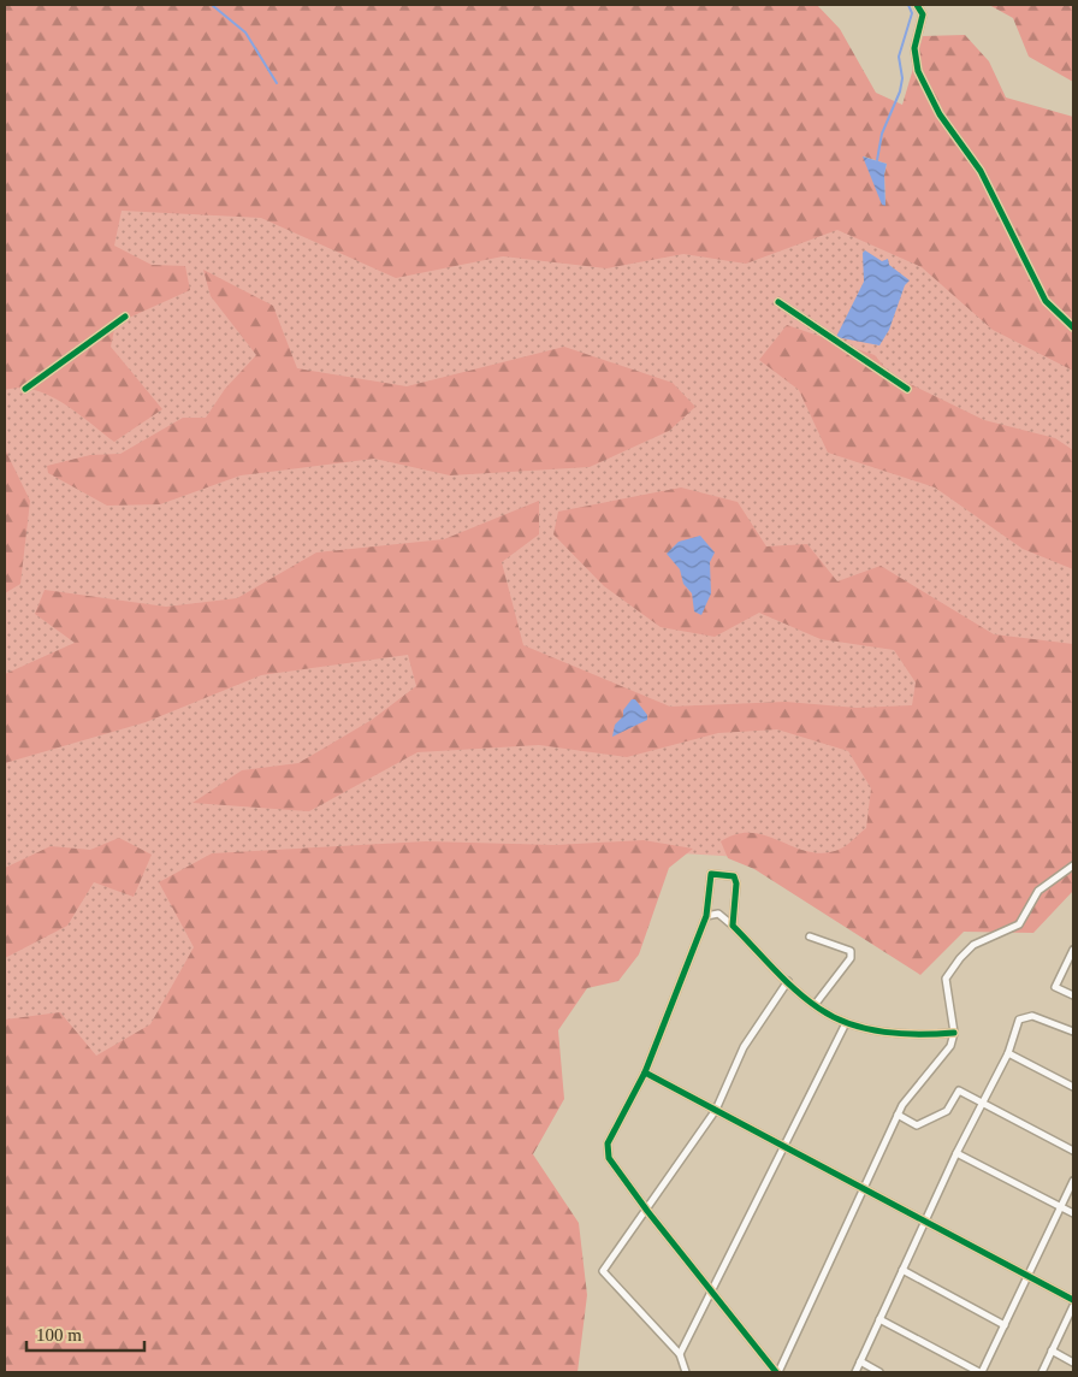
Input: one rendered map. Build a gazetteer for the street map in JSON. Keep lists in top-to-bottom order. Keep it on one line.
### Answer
{"scale_bar":"100 m"}
